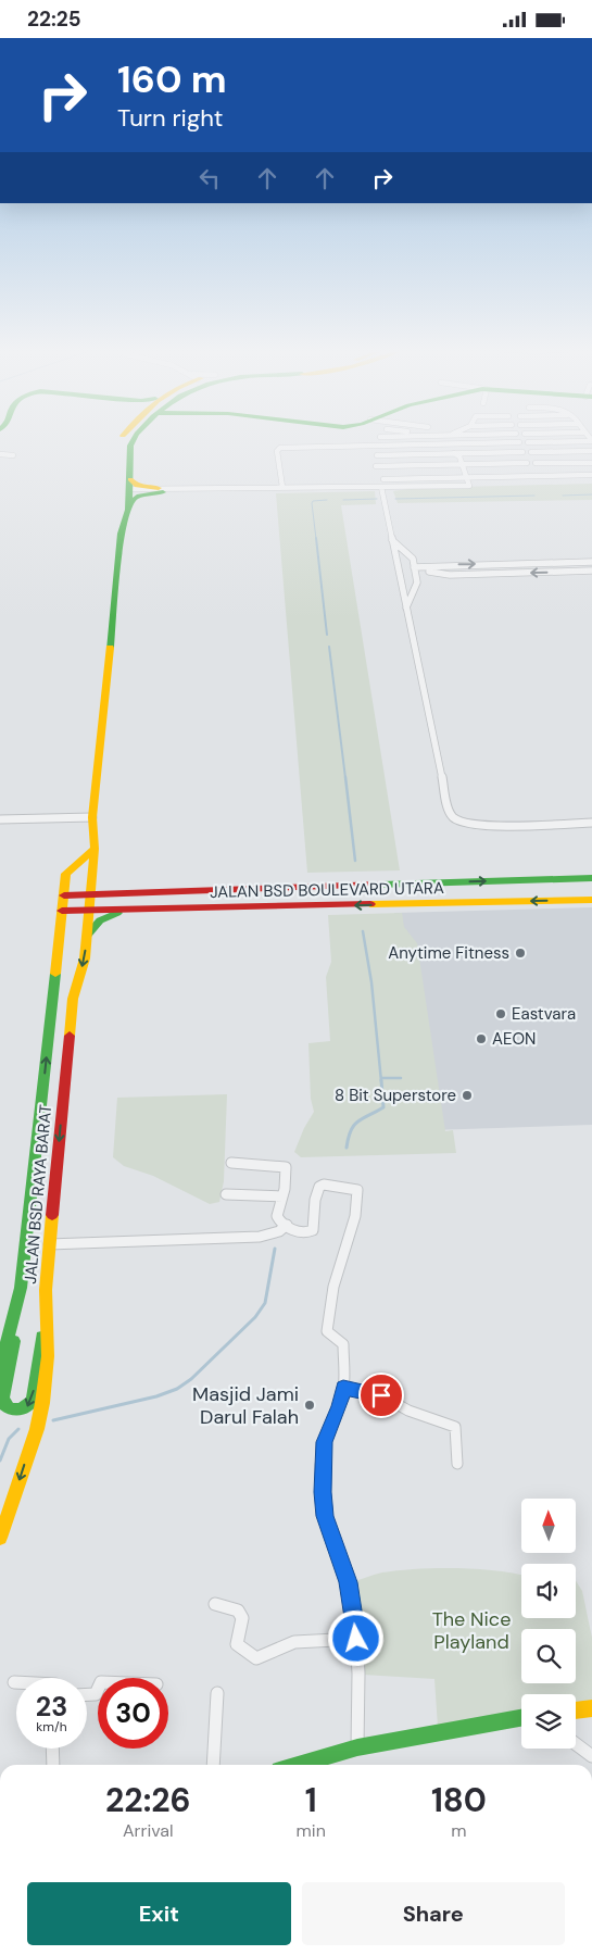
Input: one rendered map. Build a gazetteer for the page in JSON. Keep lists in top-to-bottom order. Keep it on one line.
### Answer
{"streets":{"main road":["JALAN BSD BOULEVARD UTARA","JALAN BSD RAYA BARAT"]},"crossings":[["JALAN BSD BOULEVARD UTARA","JALAN BSD RAYA BARAT"]],"parks":["The Nice Playland"],"places":["Anytime Fitness","Eastvara","AEON","8 Bit Superstore","Masjid Jami Darul Falah"],"north":"top","page":{"status":"22:25","turn":["160 m","Turn right"],"speed":"23 km/h","limit":"30","eta":["22:26","Arrival","1","min","180","m"],"buttons":["Exit","Share"]}}
